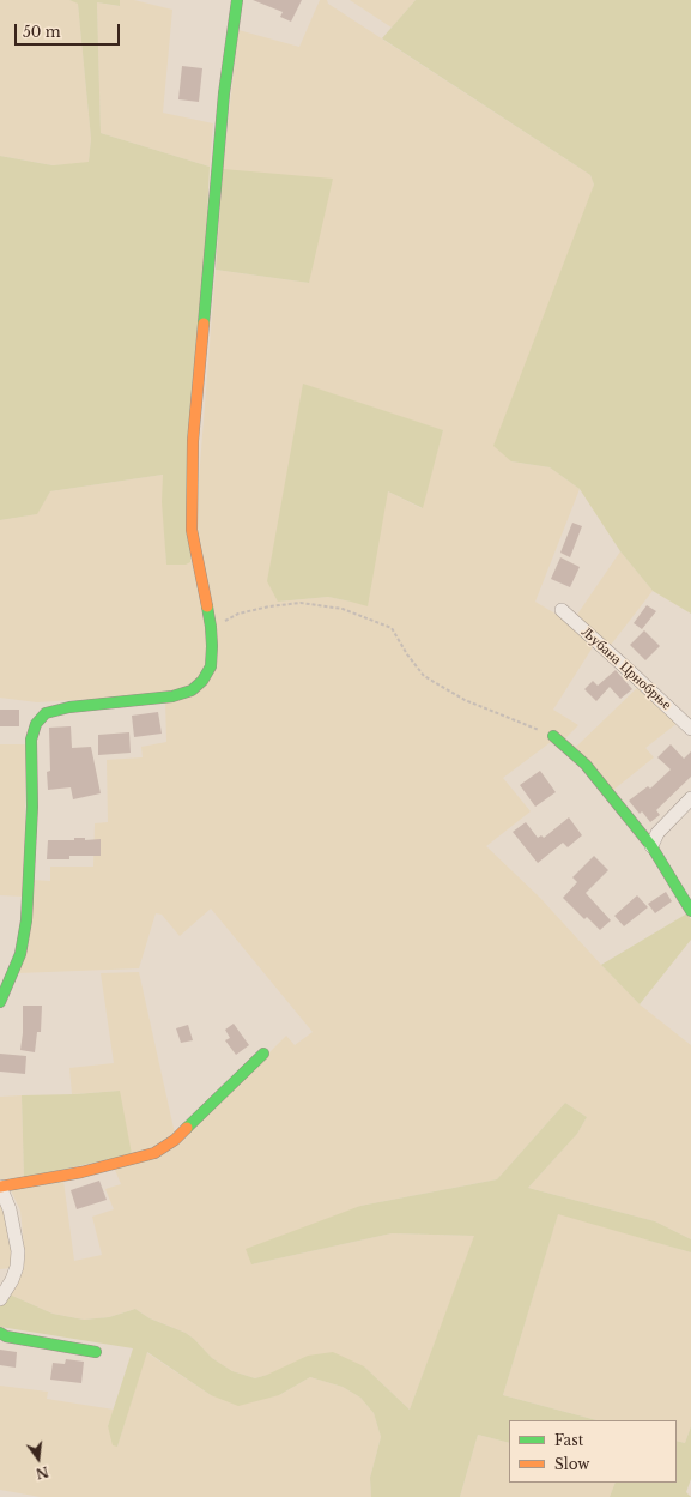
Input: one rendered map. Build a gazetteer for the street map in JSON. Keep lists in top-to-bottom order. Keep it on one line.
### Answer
{"streets":{"street":["Љубана Црнобрње"]},"legend":["Fast","Slow"],"scale_bar":"50 m","north":"bottom"}
